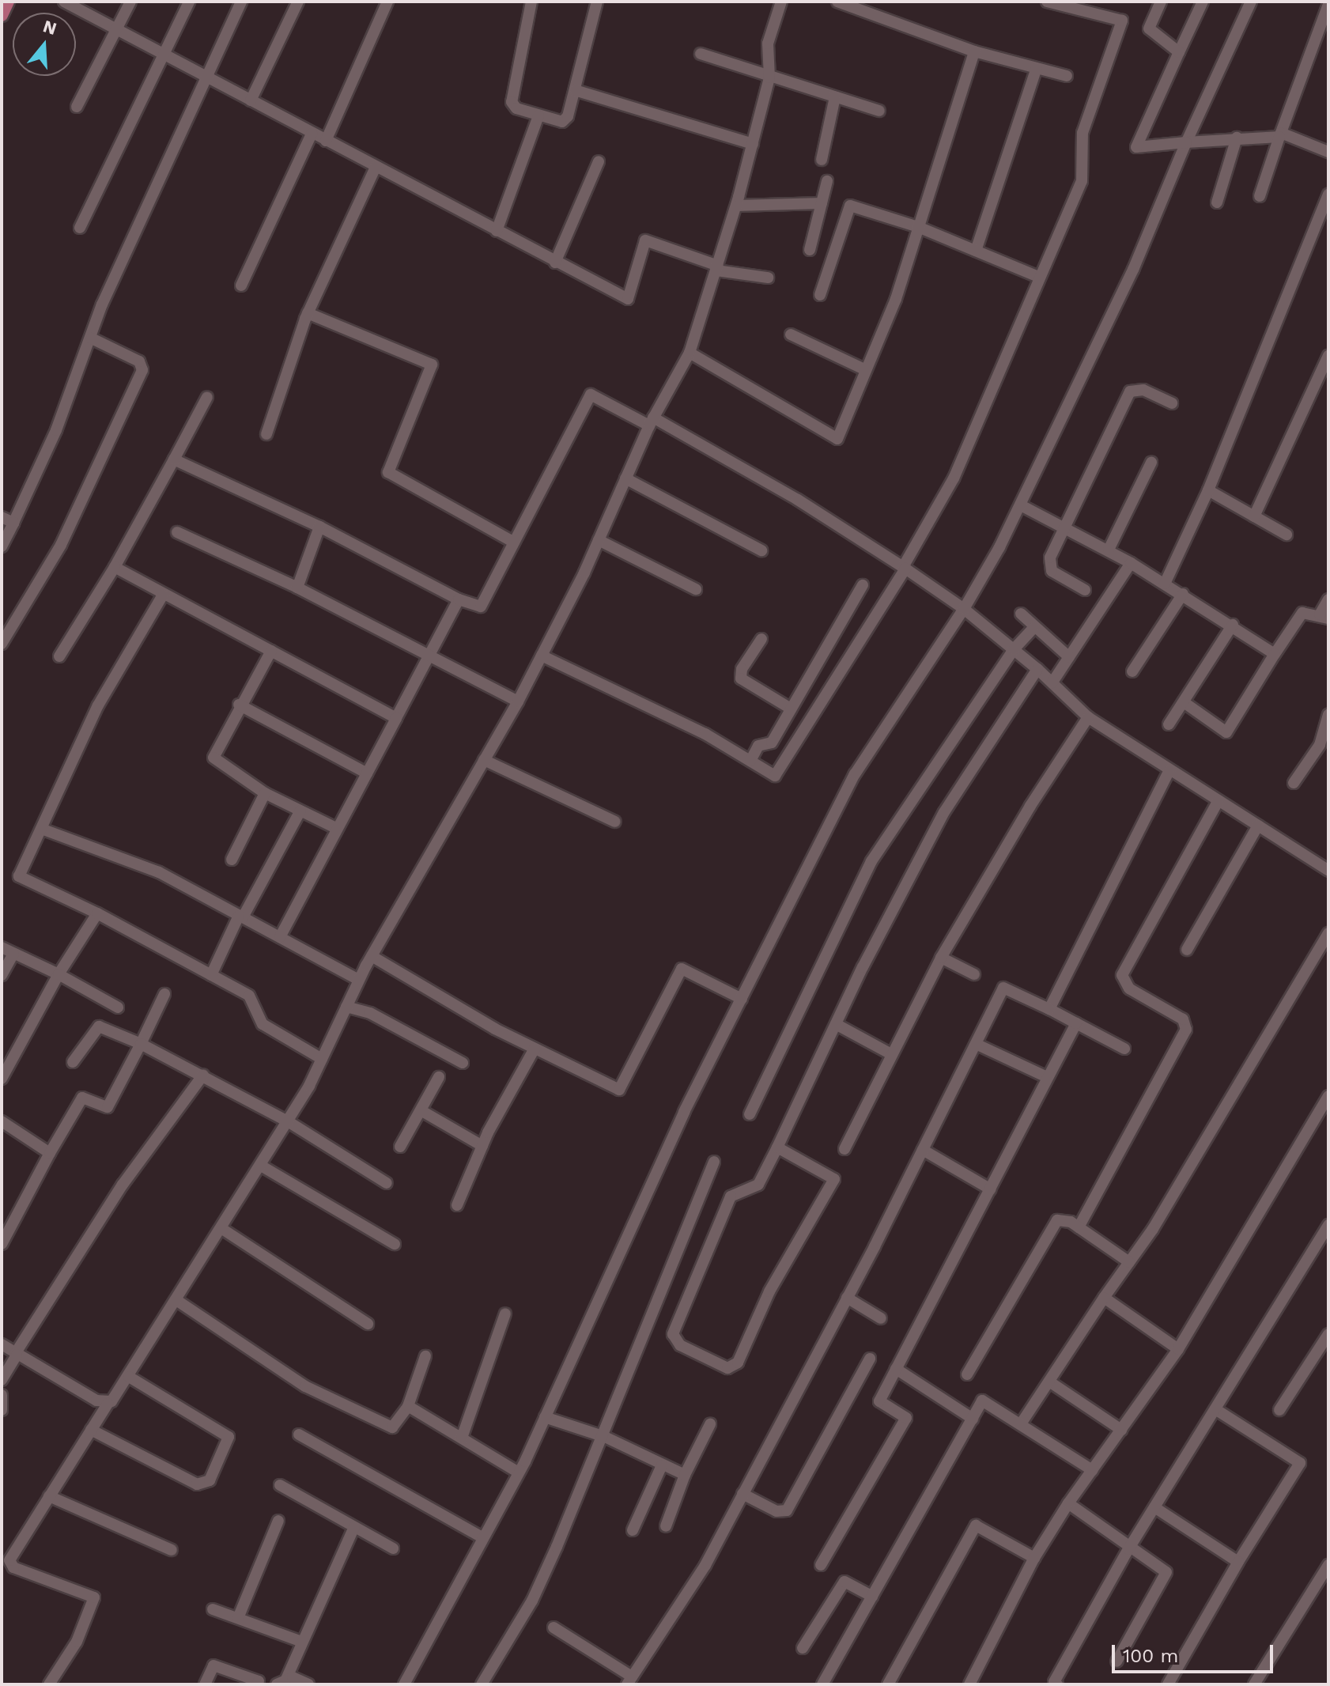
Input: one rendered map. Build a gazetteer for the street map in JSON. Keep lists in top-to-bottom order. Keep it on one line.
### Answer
{"scale_bar":"100 m","north":"top"}
